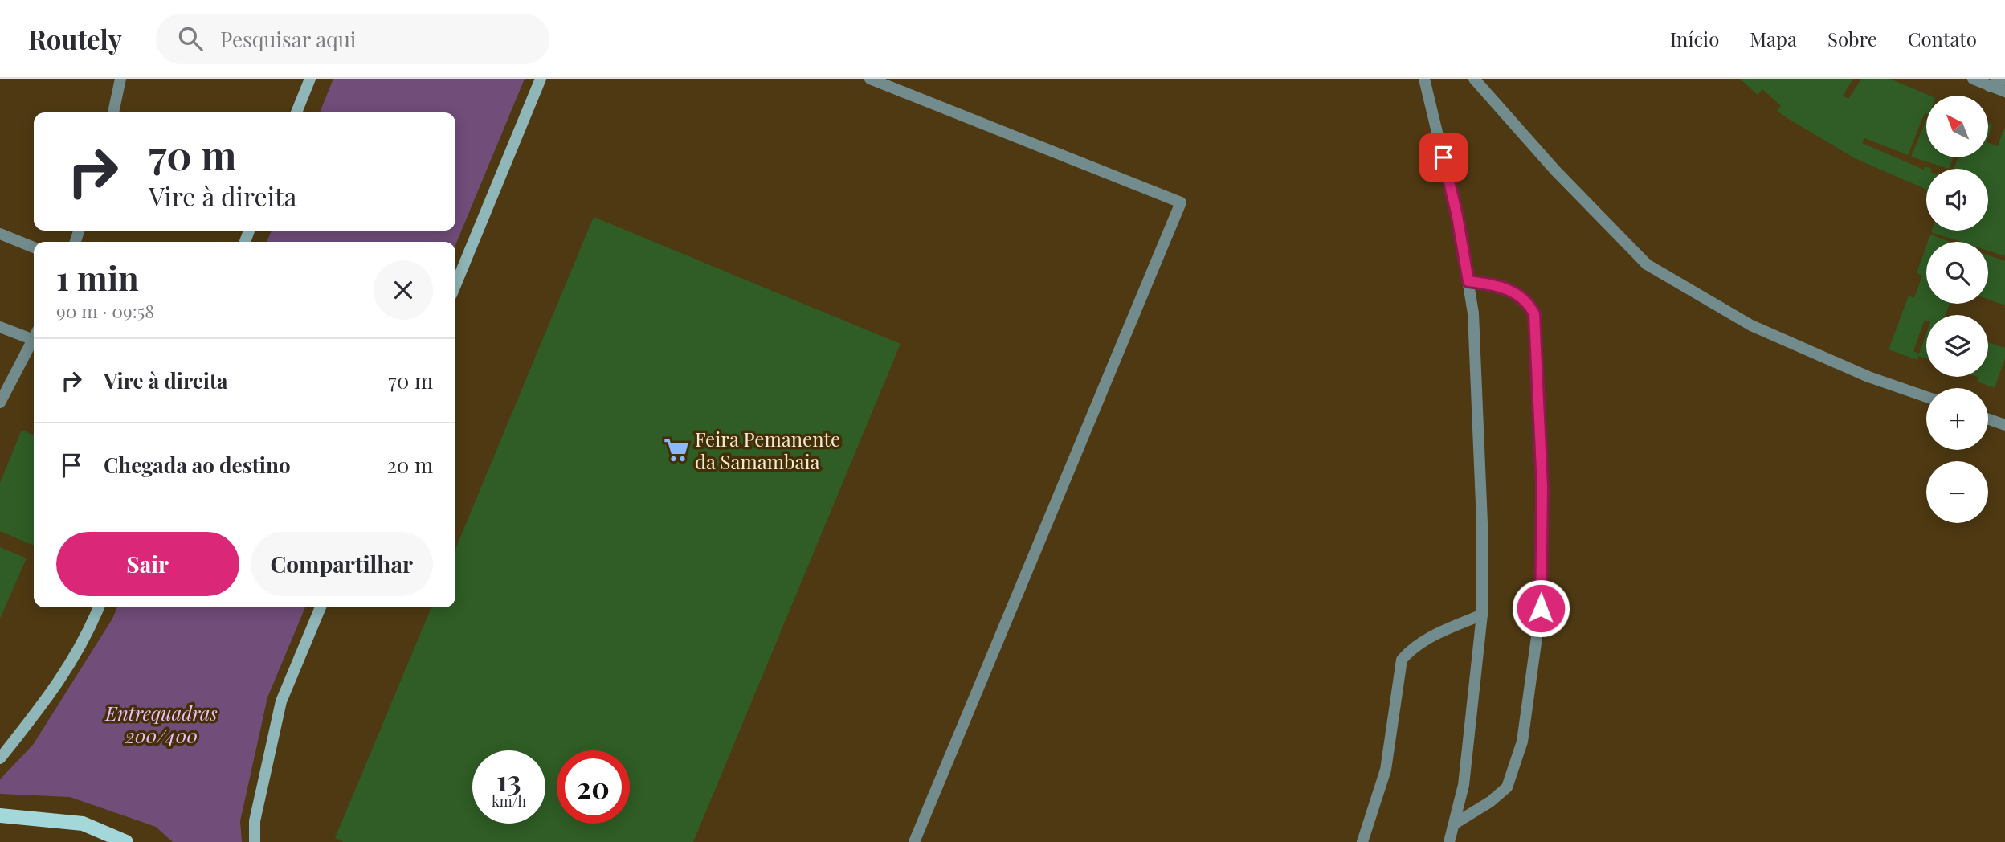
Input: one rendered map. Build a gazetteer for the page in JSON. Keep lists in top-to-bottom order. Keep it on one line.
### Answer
{"parks":["Entrequadras 200/400"],"places":{"supermarket":["Feira Pemanente da Samambaia"]},"north":"top left","page":{"header":"Routely","search":"Pesquisar aqui","nav":["Início","Mapa","Sobre","Contato"],"map_buttons":["+","−"],"turn":["70 m","Vire à direita"],"heading":["1 min","90 m · 09:58"],"list":[{"name":"Vire à direita","value":"70 m"},{"name":"Chegada ao destino","value":"20 m"}],"buttons":["Sair","Compartilhar"],"speed":"13 km/h","limit":"20"}}
